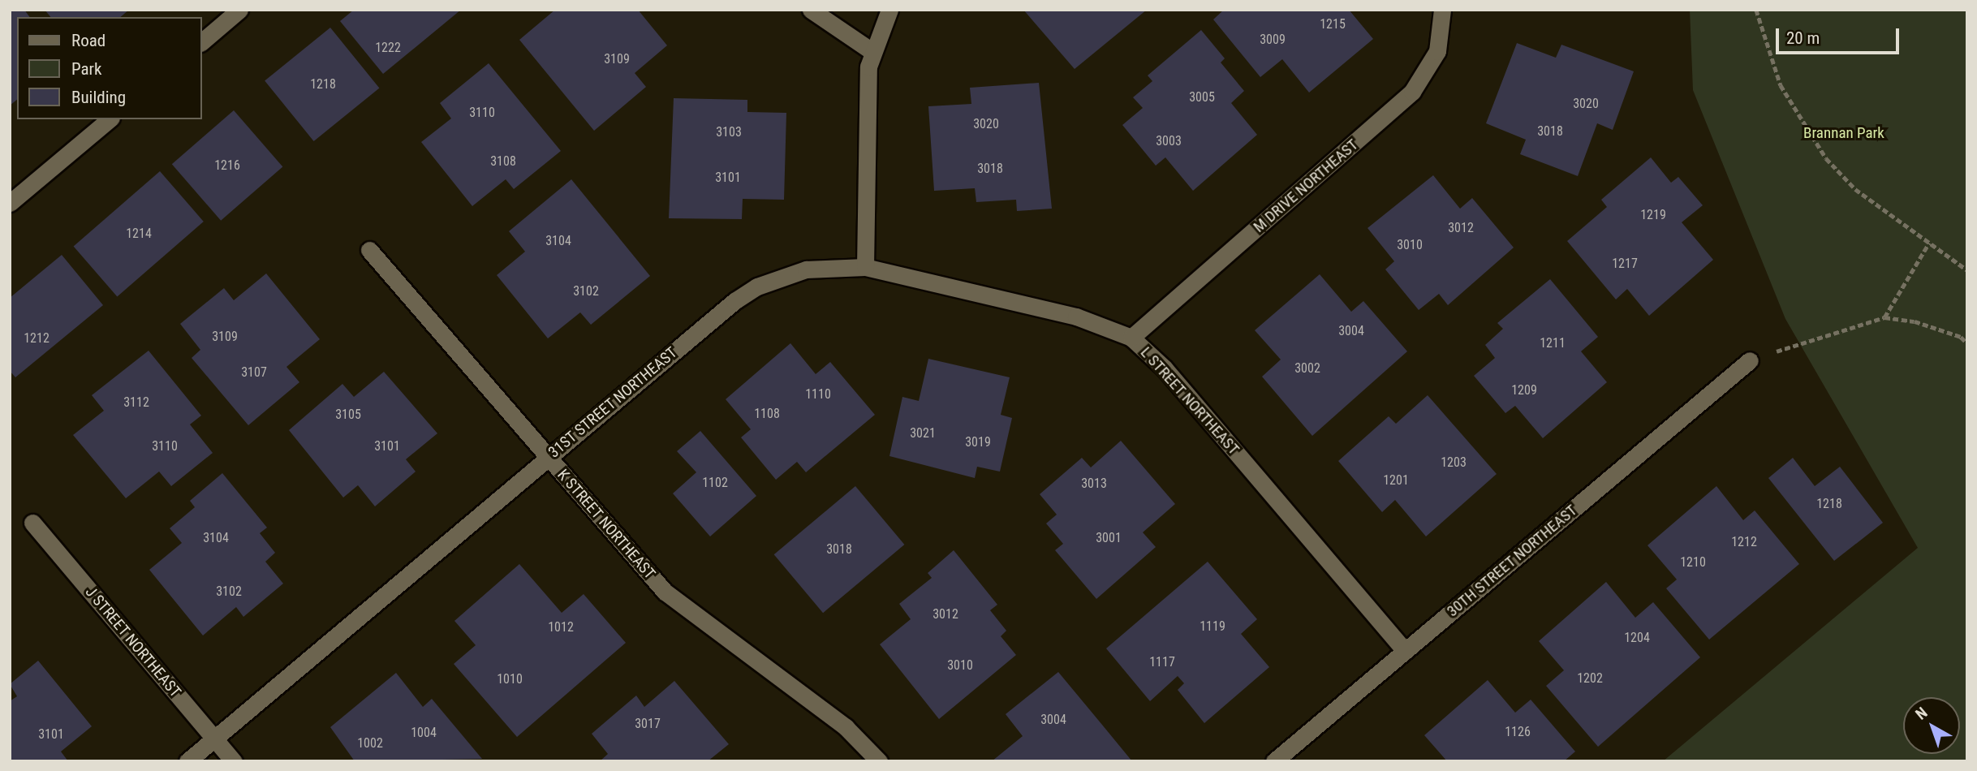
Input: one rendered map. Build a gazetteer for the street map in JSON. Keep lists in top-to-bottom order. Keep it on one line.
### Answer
{"streets":{"street":["M DRIVE NORTHEAST","L STREET NORTHEAST","31ST STREET NORTHEAST","K STREET NORTHEAST","30TH STREET NORTHEAST","J STREET NORTHEAST"]},"crossings":[["M DRIVE NORTHEAST","L STREET NORTHEAST"],["L STREET NORTHEAST","31ST STREET NORTHEAST"],["L STREET NORTHEAST","30TH STREET NORTHEAST"],["31ST STREET NORTHEAST","K STREET NORTHEAST"],["31ST STREET NORTHEAST","J STREET NORTHEAST"]],"parks":["Brannan Park"],"house_numbers":["1215","3009","1222","3109","1218","3005","3020","3110","3020","3018","3103","3003","3108","1216","3018","3101","1219","3012","1214","3104","3010","1217","3102","3004","3109","1212","1211","3002","3107","1209","1110","3112","1108","3105","3021","3019","3110","3101","1203","1201","1102","3013","1218","3104","3001","1212","3018","1210","3102","3012","1119","1012","1204","1117","3010","1202","1010","3004","3017","1126","1004","3101","1002"],"legend":["Road","Park","Building"],"scale_bar":"20 m","north":"top left"}
